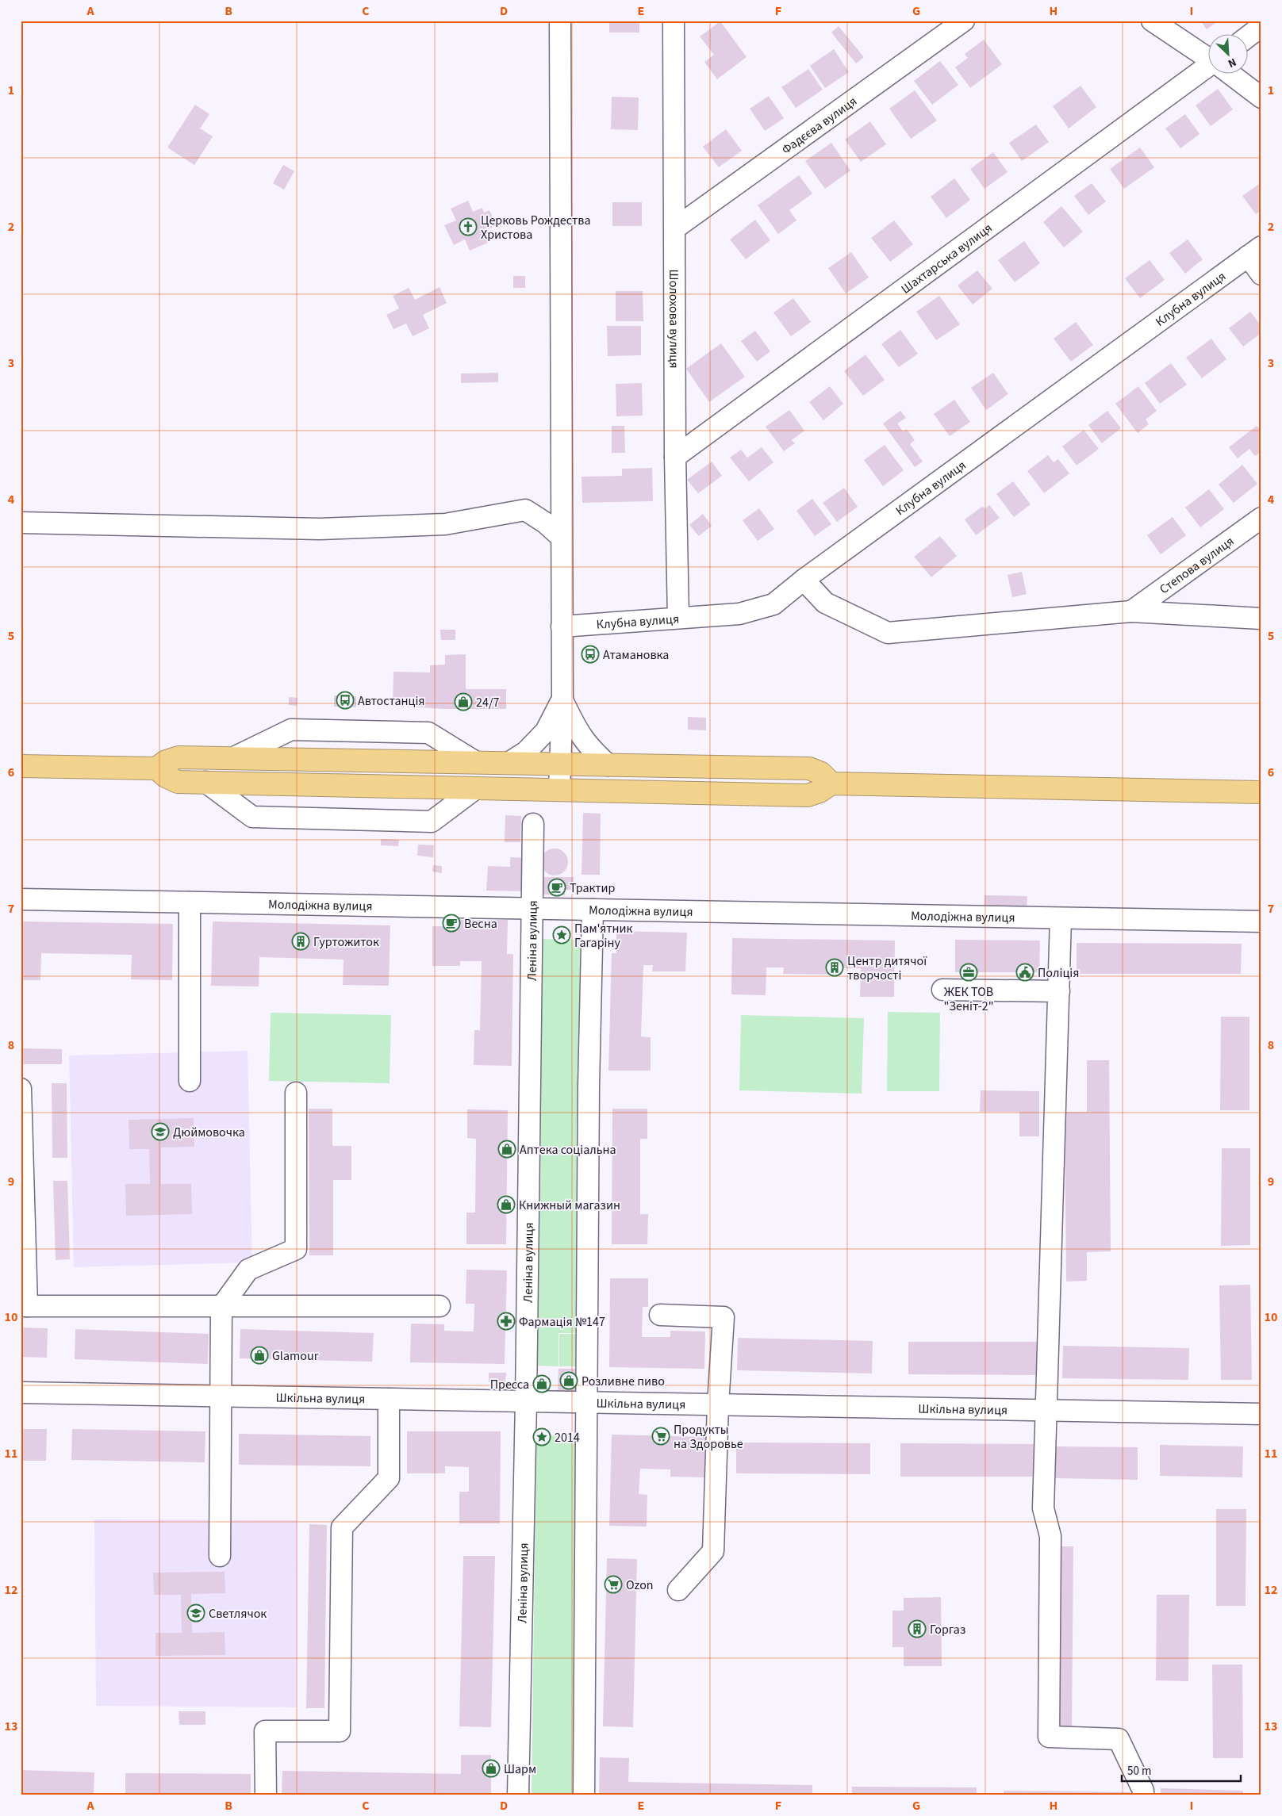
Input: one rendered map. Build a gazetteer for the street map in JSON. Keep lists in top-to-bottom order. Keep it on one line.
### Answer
{"streets":{"street":["Фадєєва вулиця","Шахтарська вулиця","Клубна вулиця","Шолохова вулиця","Степова вулиця","Молодіжна вулиця","Леніна вулиця","Шкільна вулиця"]},"crossings":[["Фадєєва вулиця","Шолохова вулиця"],["Шахтарська вулиця","Шолохова вулиця"],["Клубна вулиця","Шолохова вулиця"],["Молодіжна вулиця","Леніна вулиця"],["Леніна вулиця","Шкільна вулиця"]],"places":{"church":["Церковь Рождества Христова"],"bus stop":["Атамановка","Автостанція"],"shop":["24/7","Аптека соціальна","Книжный магазин","Glamour","Розливне пиво","Пресса","Шарм"],"cafe":["Трактир","Весна"],"place":["Пам'ятник Гагаріну","2014"],"building":["Гуртожиток","Центр дитячої творчості","Горгаз"],"office":["ЖЕК ТОВ \"Зеніт-2\""],"public building":["Поліція"],"school or university":["Дюймовочка","Светлячок"],"pharmacy":["Фармація №147"],"supermarket":["Продукты на Здоровье","Ozon"]},"scale_bar":"50 m","north":"bottom right","grid":{"columns":["A","B","C","D","E","F","G","H","I"],"rows":["1","2","3","4","5","6","7","8","9","10","11","12","13"]}}
